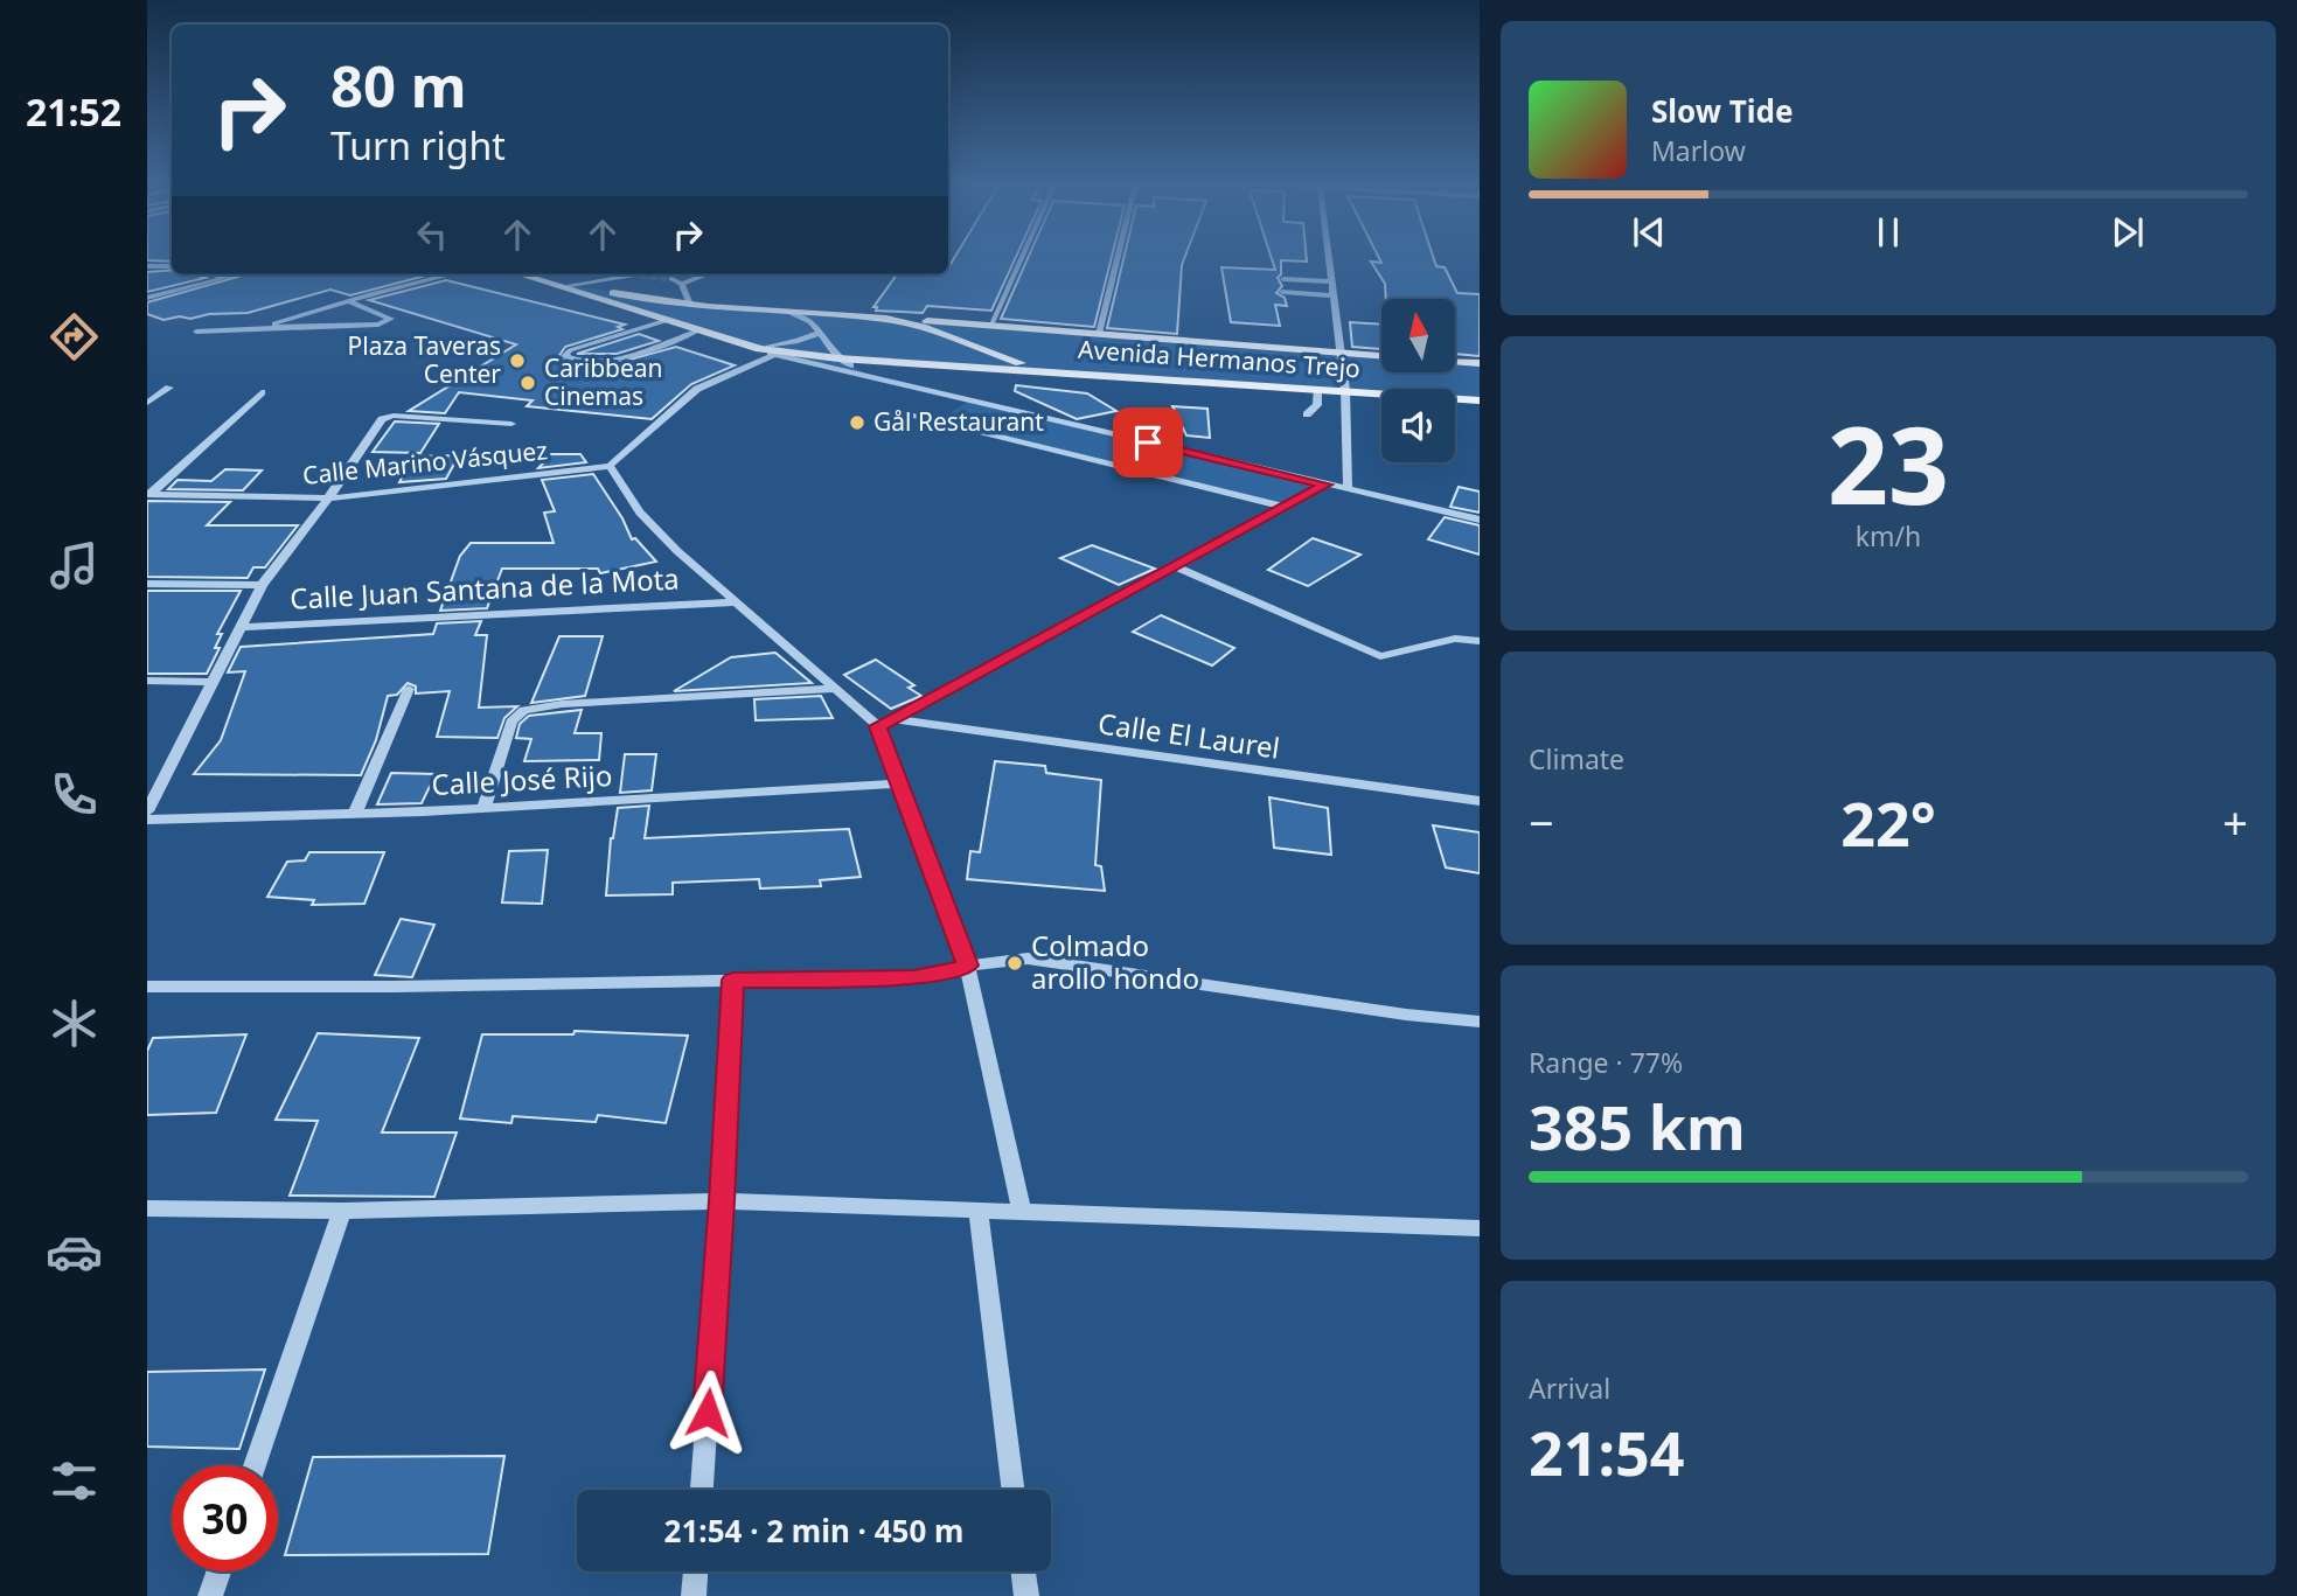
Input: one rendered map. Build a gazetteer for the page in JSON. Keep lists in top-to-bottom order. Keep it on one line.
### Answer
{"streets":{"main road":["Avenida Hermanos Trejo"],"street":["Calle Marino Vásquez","Calle Juan Santana de la Mota","Calle El Laurel","Calle José Rijo"]},"places":["Plaza Taveras Center","Caribbean Cinemas","Gål Restaurant","Colmado arollo hondo"],"north":"top","page":{"tabs":"21:52","turn":["80 m","Turn right"],"song":["Slow Tide","Marlow"],"tile":[["23","km/h"],"Climate",["Range · 77%","385 km"],["Arrival","21:54"]],"heat":["−","22°","+"],"limit":"30","trip":"21:54 · 2 min · 450 m"}}
